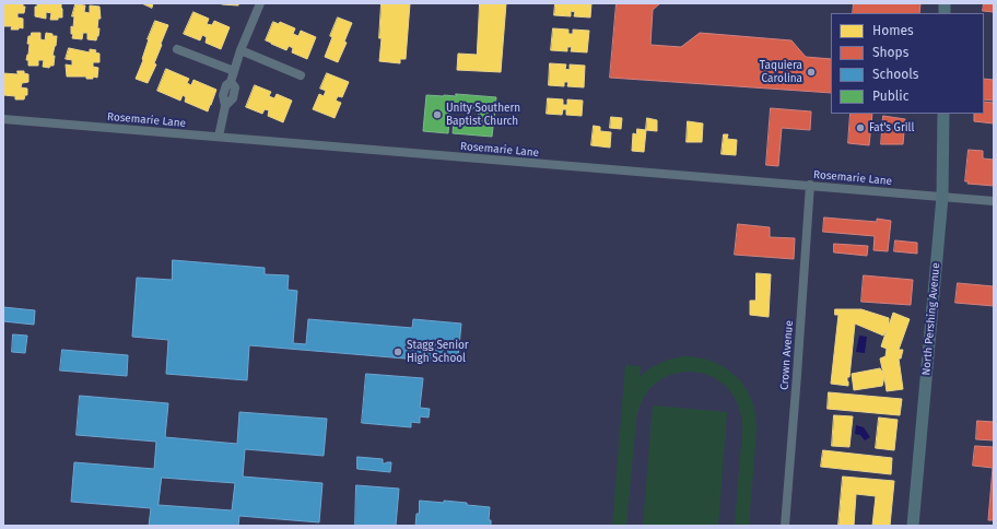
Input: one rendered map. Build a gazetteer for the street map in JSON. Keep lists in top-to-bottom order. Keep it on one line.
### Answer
{"streets":{"main road":["North Pershing Avenue"],"street":["Rosemarie Lane","Crown Avenue"]},"crossings":[["Rosemarie Lane","North Pershing Avenue"],["Rosemarie Lane","Crown Avenue"]],"places":["Taquiera Carolina","Unity Southern Baptist Church","Fat's Grill","Stagg Senior High School"],"legend":["Homes","Shops","Schools","Public"]}
